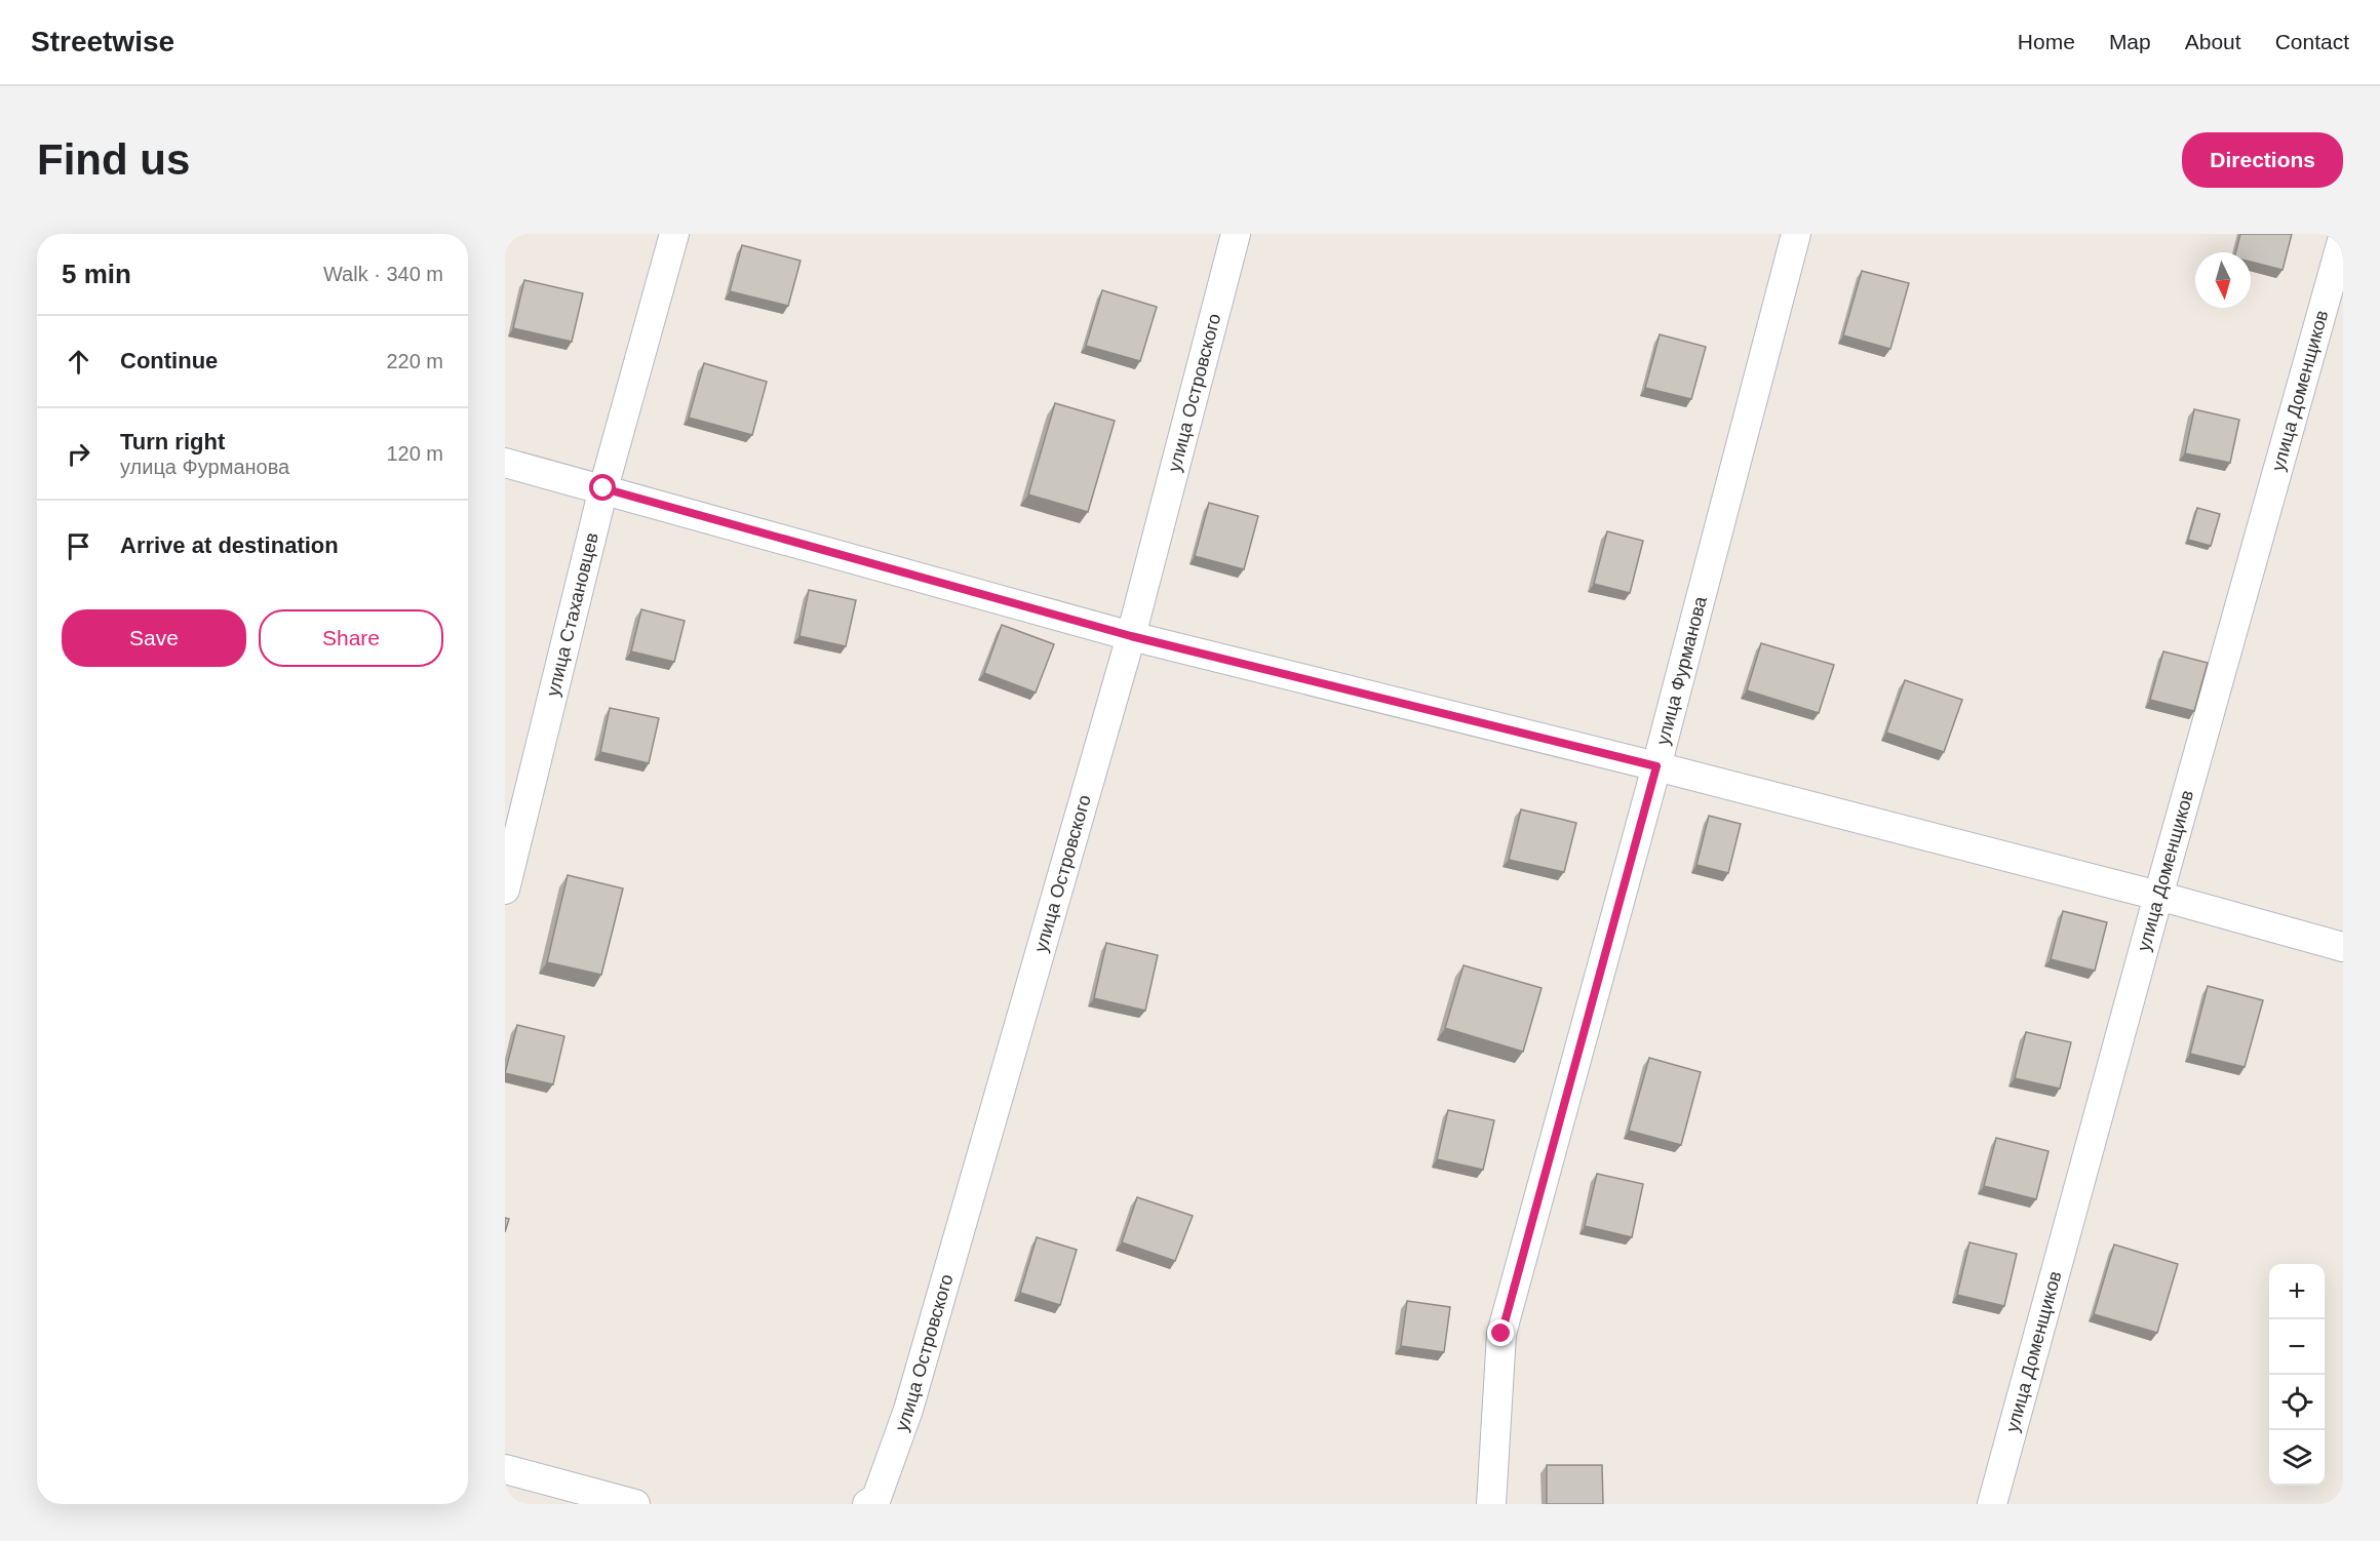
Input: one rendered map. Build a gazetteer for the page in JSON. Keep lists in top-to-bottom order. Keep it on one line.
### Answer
{"streets":{"street":["улица Доменщиков","улица Островского","улица Стахановцев","улица Фурманова"]},"north":"bottom","page":{"header":"Streetwise","nav":["Home","Map","About","Contact"],"buttons":["Directions",["Save","Share"]],"title":"Find us","heading":["5 min","Walk · 340 m"],"list":[["Continue","220 m"],["Turn right","улица Фурманова","120 m"],"Arrive at destination"],"map_buttons":["+","−"]}}
